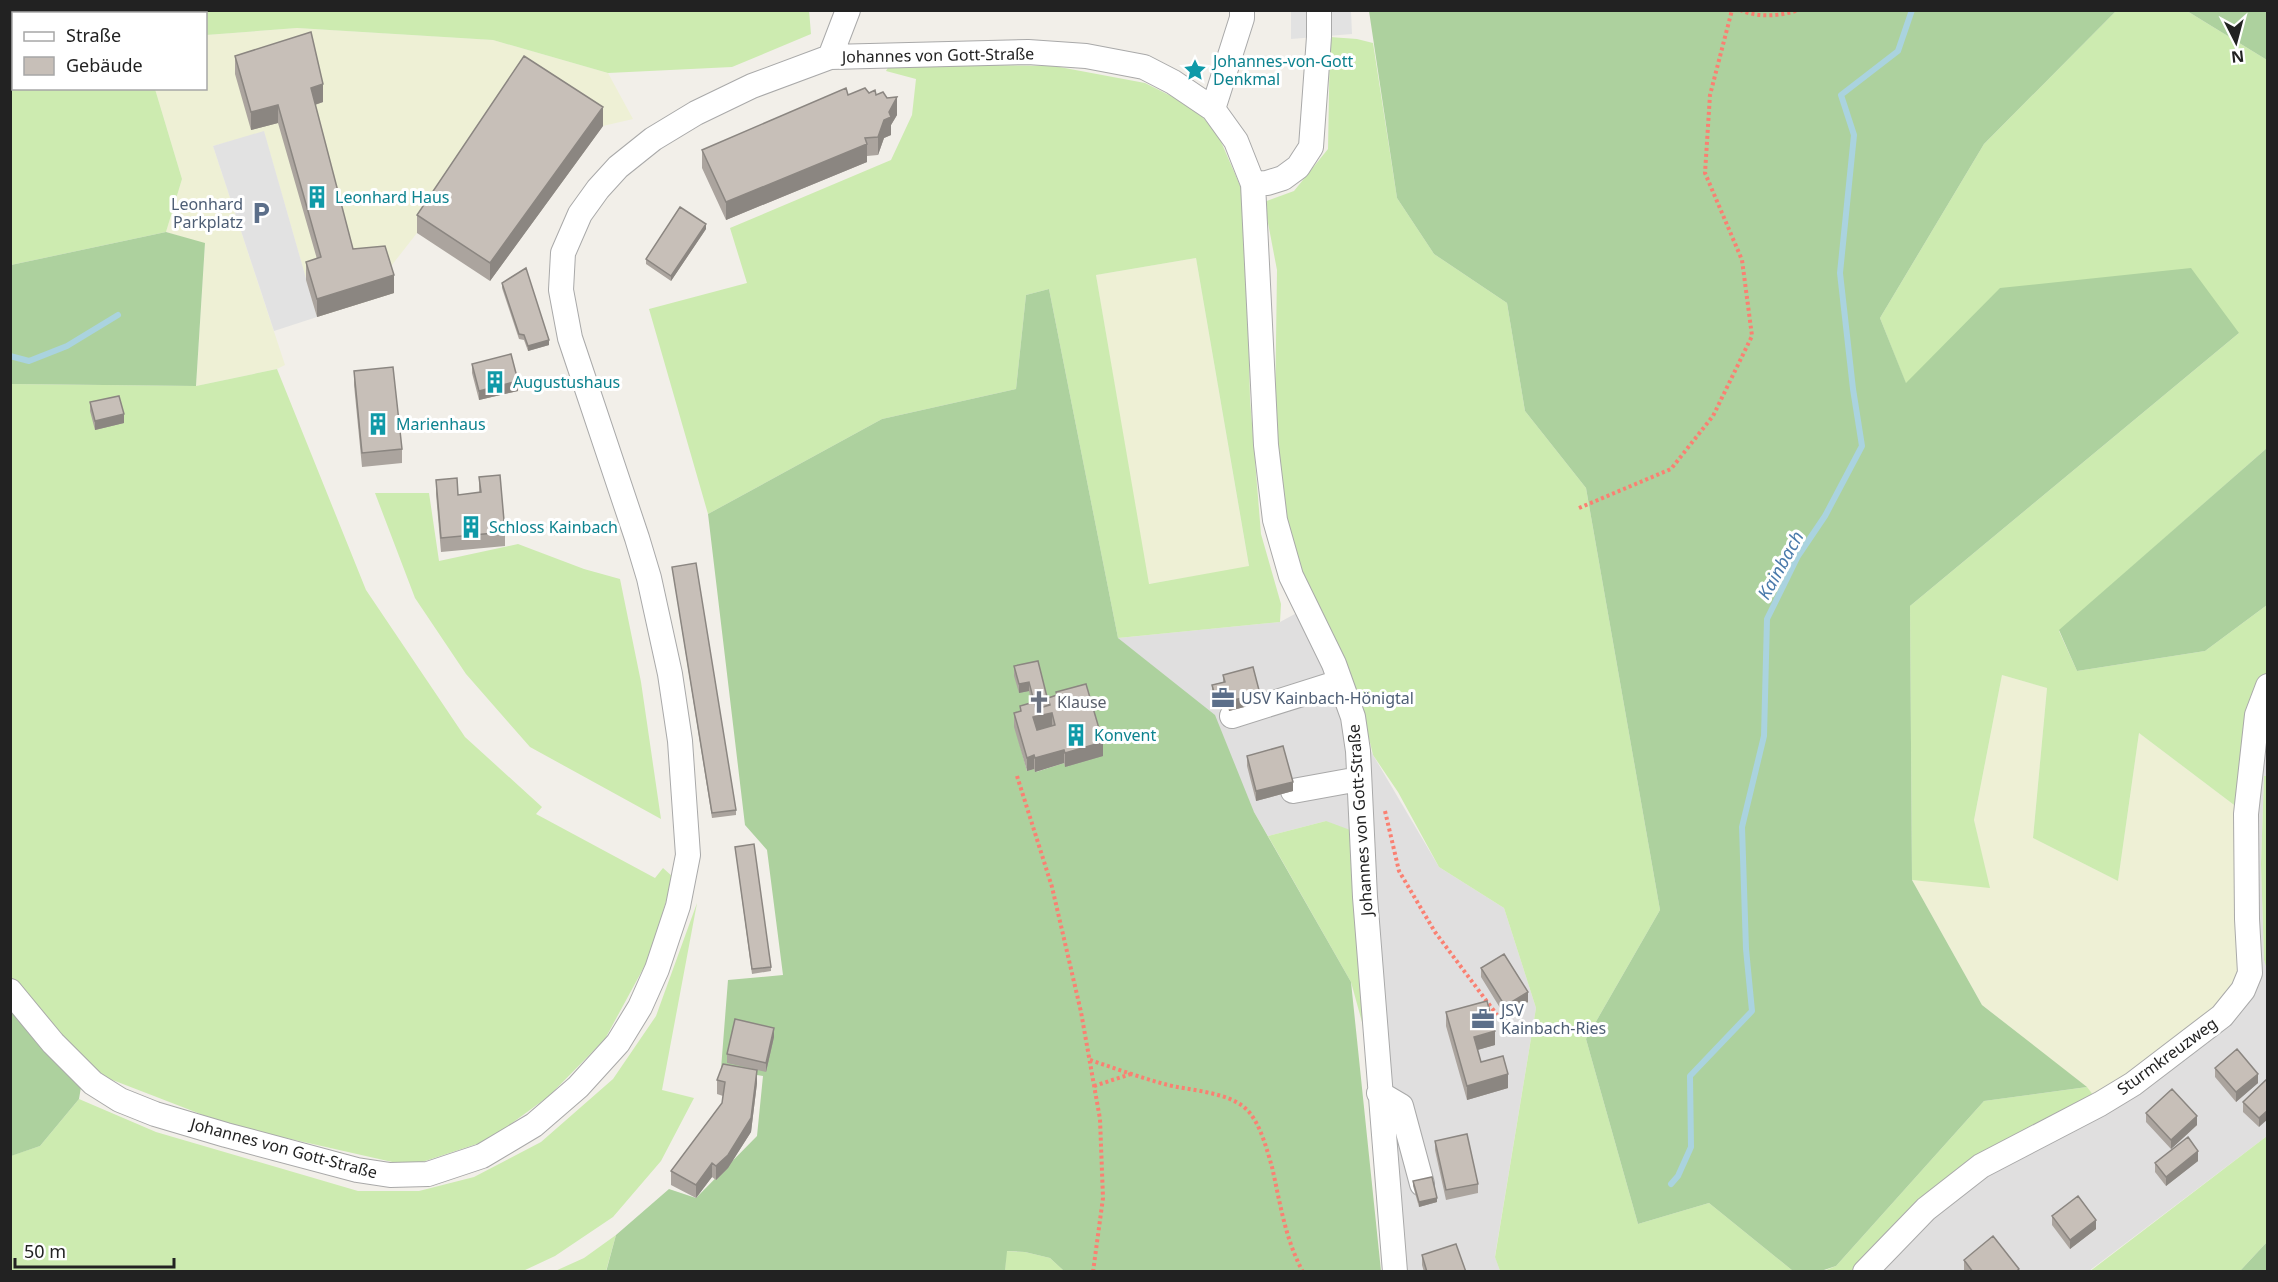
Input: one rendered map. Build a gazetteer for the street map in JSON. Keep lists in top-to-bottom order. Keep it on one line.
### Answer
{"streets":{"street":["Johannes von Gott-Straße","Sturmkreuzweg"]},"water":["Kainbach"],"places":{"place":["Johannes-von-Gott Denkmal"],"building":["Leonhard Haus","Augustushaus","Marienhaus","Schloss Kainbach","Konvent"],"parking":["Leonhard Parkplatz"],"office":["USV Kainbach-Hönigtal","JSV Kainbach-Ries"],"church":["Klause"]},"legend":["Straße","Gebäude"],"scale_bar":"50 m","north":"bottom"}
